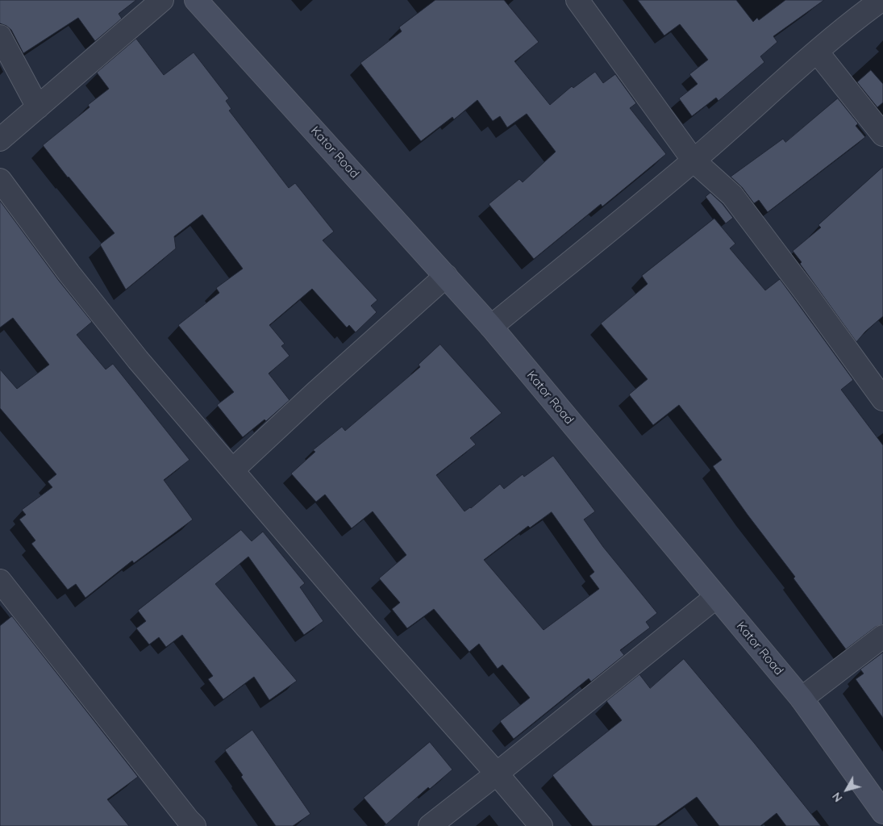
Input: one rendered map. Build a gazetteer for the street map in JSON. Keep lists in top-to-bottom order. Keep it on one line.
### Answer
{"streets":{"main road":["Kator Road"]},"north":"bottom left"}
